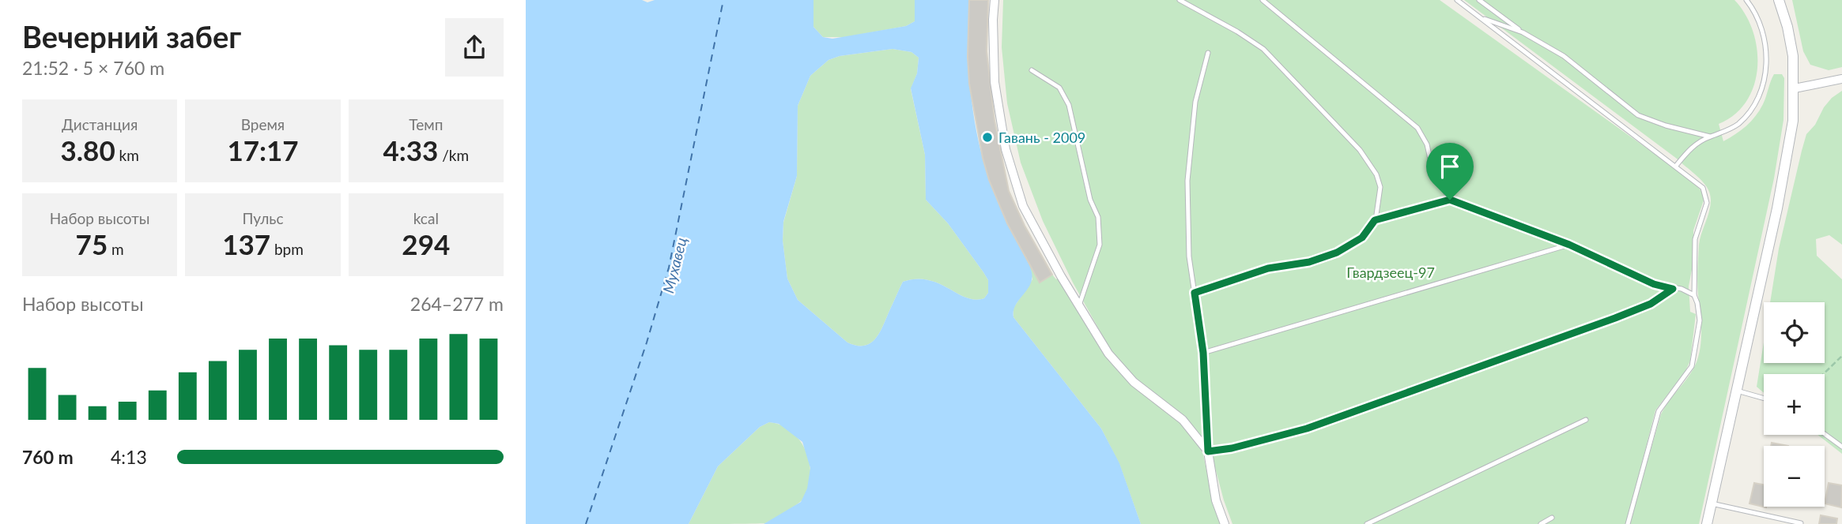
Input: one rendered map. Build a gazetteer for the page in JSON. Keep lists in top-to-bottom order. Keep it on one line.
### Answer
{"water":["Мухавец"],"parks":["Гвардзеец-97"],"places":["Гавань - 2009"],"page":{"heading":["Вечерний забег","21:52 · 5 × 760 m"],"stats":[["Дистанция","3.80 km"],["Время","17:17"],["Темп","4:33 /km"],["Набор высоты","75 m"],["Пульс","137 bpm"],["kcal","294"]],"chart":["Набор высоты","264–277 m"],"map_buttons":["+","−"],"list":[{"name":"760 m","note":"4:13"}]}}
